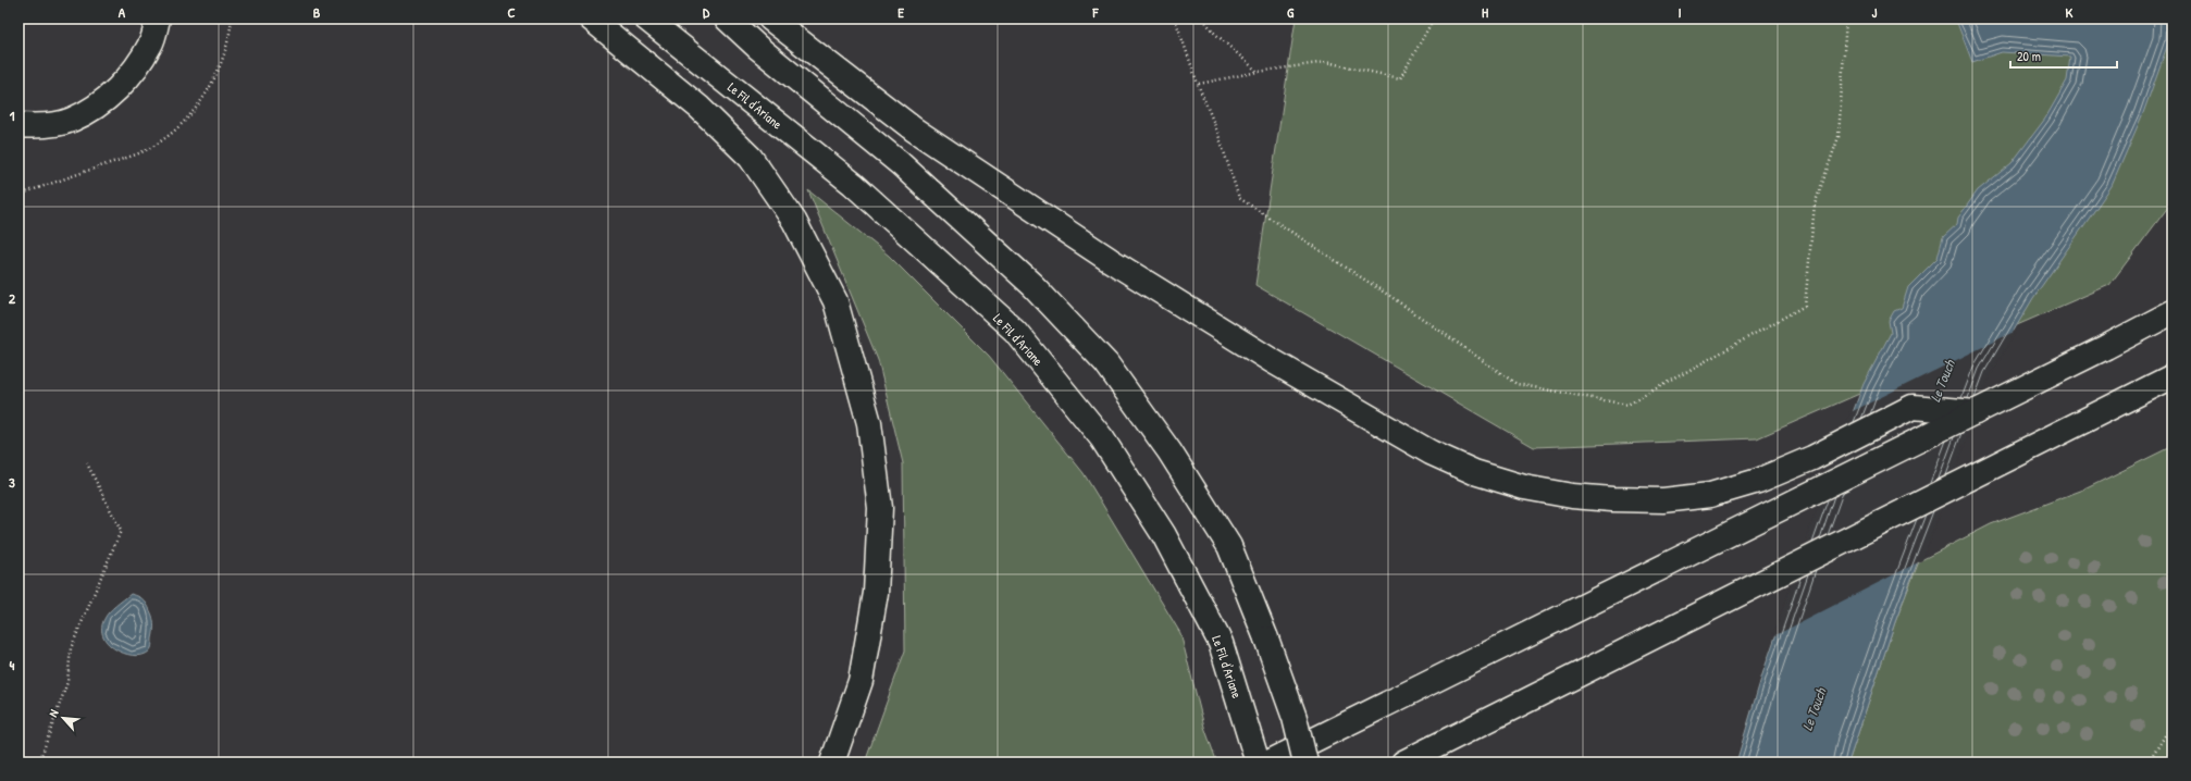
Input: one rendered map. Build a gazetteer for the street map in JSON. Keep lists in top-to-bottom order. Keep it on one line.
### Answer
{"streets":{"highway":["Le Fil d'Ariane"]},"water":["Le Touch"],"scale_bar":"20 m","north":"top left","grid":{"columns":["A","B","C","D","E","F","G","H","I","J","K"],"rows":["1","2","3","4"]}}
